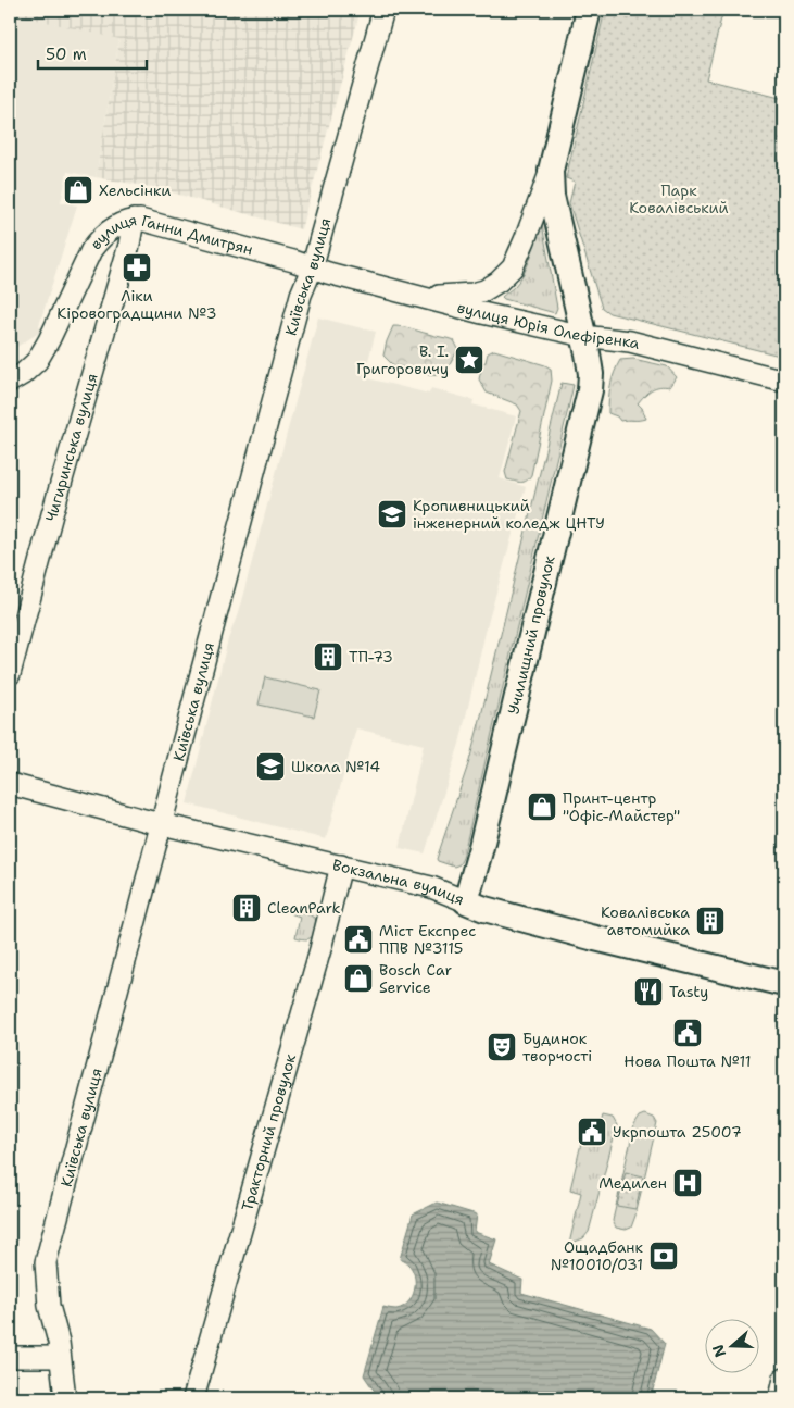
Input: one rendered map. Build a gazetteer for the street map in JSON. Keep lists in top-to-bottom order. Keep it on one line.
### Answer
{"streets":{"main road":["Училищний провулок","Вокзальна вулиця"],"street":["вулиця Ганни Дмитрян","Київська вулиця","вулиця Юрія Олефіренка","Чигиринська вулиця","Тракторний провулок"]},"crossings":[["вулиця Ганни Дмитрян","Київська вулиця"],["вулиця Ганни Дмитрян","вулиця Юрія Олефіренка"],["вулиця Ганни Дмитрян","Чигиринська вулиця"],["Київська вулиця","вулиця Юрія Олефіренка"],["Київська вулиця","Вокзальна вулиця"],["вулиця Юрія Олефіренка","Училищний провулок"],["Училищний провулок","Вокзальна вулиця"],["Вокзальна вулиця","Тракторний провулок"]],"parks":["Парк Ковалівський"],"places":{"shop":["Хельсінки","Принт-центр \"Офіс-Майстер\"","Bosch Car Service"],"pharmacy":["Ліки Кіровоградщини №3"],"place":["В. І. Григоровичу"],"school or university":["Кропивницький інженерний коледж ЦНТУ","Школа №14"],"building":["ТП-73","CleanPark","Ковалівська автомийка"],"public building":["Міст Експрес ППВ №3115","Нова Пошта №11","Укрпошта 25007"],"restaurant":["Tasty"],"theatre":["Будинок творчості"],"hospital":["Медилен"],"bank":["Ощадбанк №10010/031"]},"scale_bar":"50 m","north":"left"}
